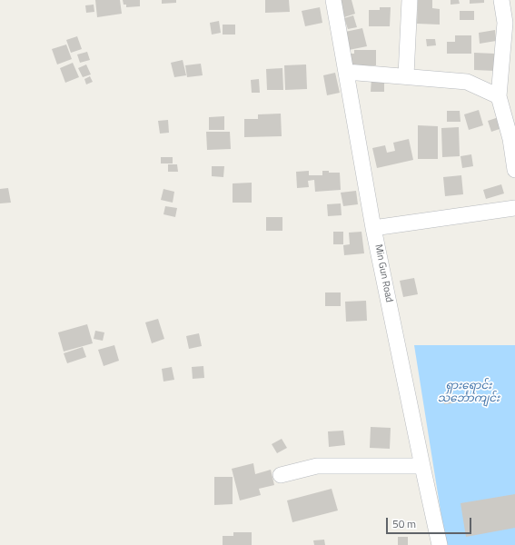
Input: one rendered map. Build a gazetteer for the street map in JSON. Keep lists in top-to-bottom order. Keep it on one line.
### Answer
{"streets":{"street":["Min Gun Road"]},"water":["ရှားရောင်း သင်္ဘောကျင်း"],"scale_bar":"50 m"}
